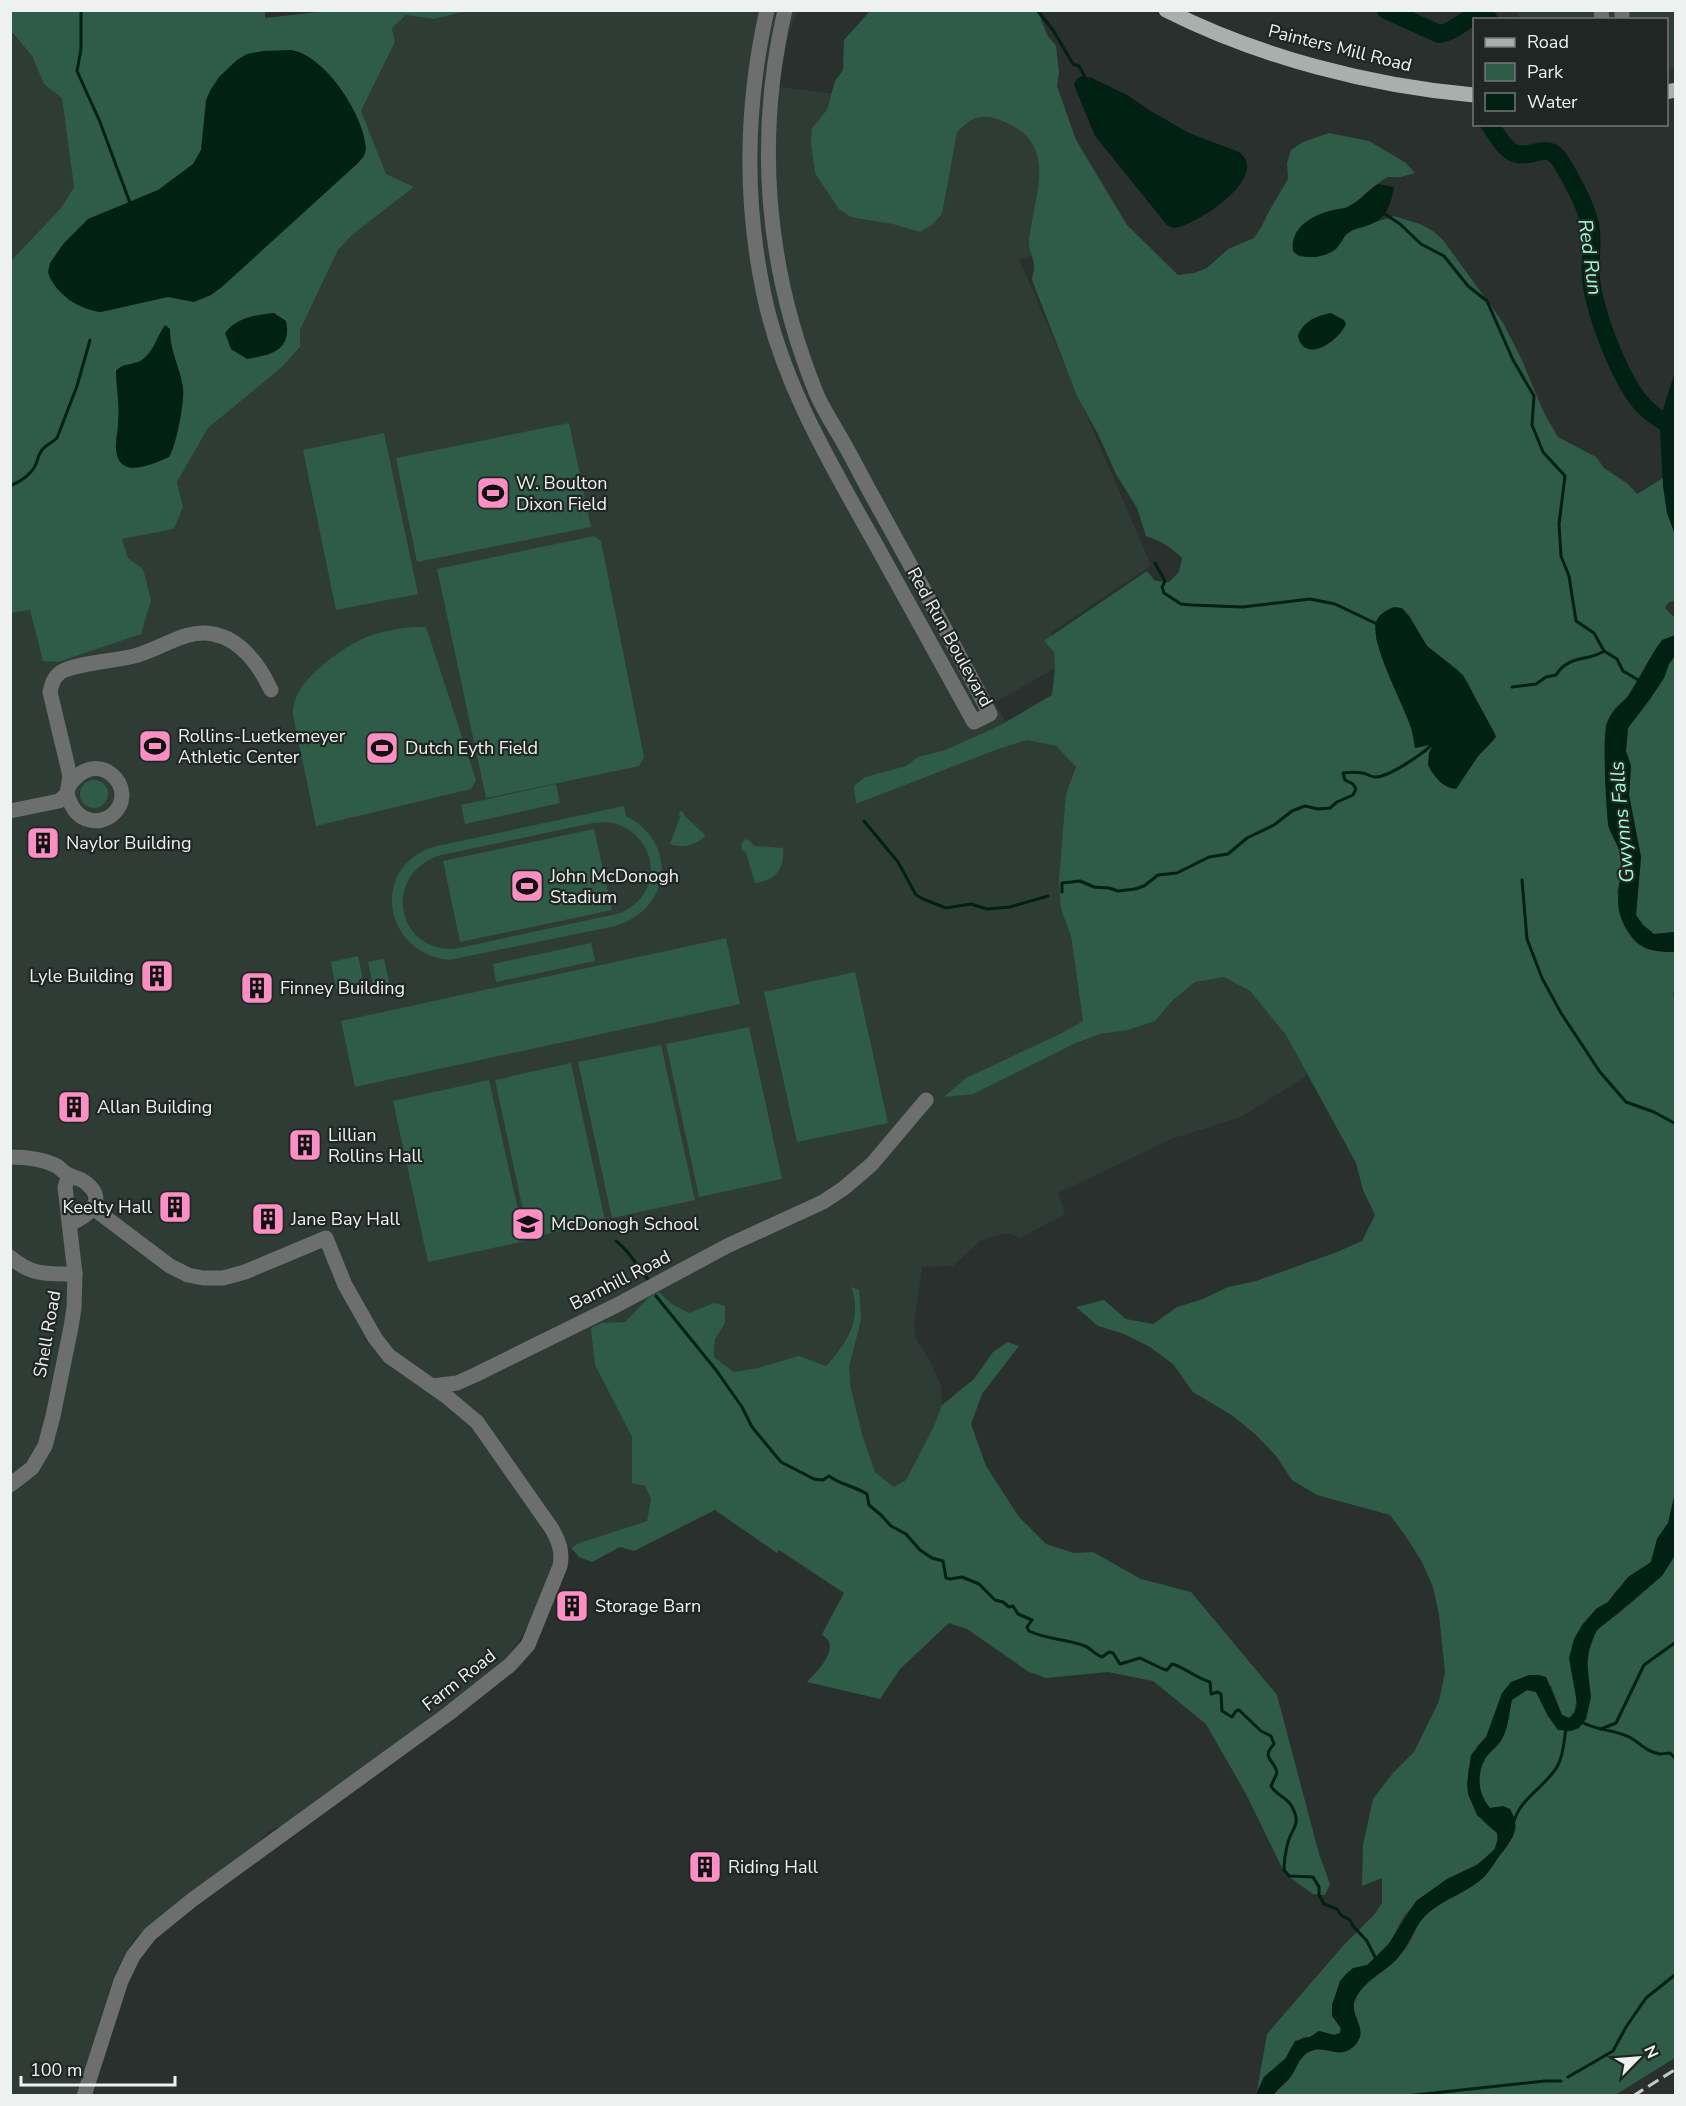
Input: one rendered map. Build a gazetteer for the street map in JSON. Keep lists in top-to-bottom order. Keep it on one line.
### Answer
{"streets":{"main road":["Painters Mill Road"],"street":["Red Run Boulevard","Barnhill Road","Shell Road","Farm Road"]},"crossings":[["Barnhill Road","Farm Road"]],"water":["Red Run","Gwynns Falls"],"places":{"sports":["W. Boulton Dixon Field","Rollins-Luetkemeyer Athletic Center","Dutch Eyth Field","John McDonogh Stadium"],"building":["Naylor Building","Lyle Building","Finney Building","Allan Building","Lillian Rollins Hall","Keelty Hall","Jane Bay Hall","Storage Barn","Riding Hall"],"school or university":["McDonogh School"]},"legend":["Road","Park","Water"],"scale_bar":"100 m","north":"top right"}
